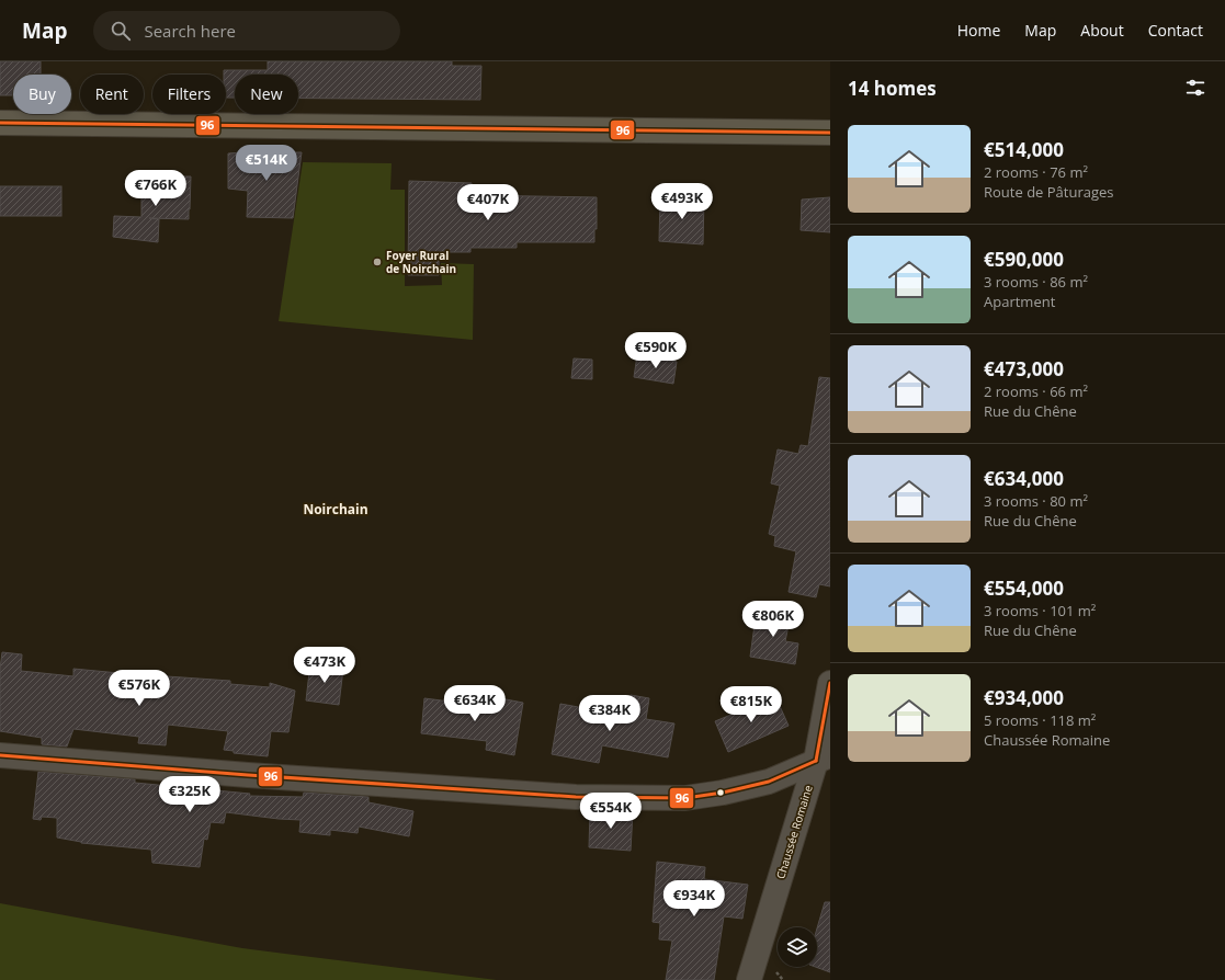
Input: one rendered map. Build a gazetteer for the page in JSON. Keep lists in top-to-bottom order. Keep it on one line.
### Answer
{"streets":{"street":["Chaussée Romaine"]},"districts":["Noirchain"],"places":["Foyer Rural de Noirchain"],"lines":["transit line 96"],"page":{"header":"Map","search":"Search here","nav":["Home","Map","About","Contact"],"heading":"14 homes","chip":["Buy","Rent","Filters","New"],"list":[{"name":"€514,000","note":"2 rooms · 76 m² · Route de Pâturages"},{"name":"€590,000","note":"3 rooms · 86 m² · Apartment"},{"name":"€473,000","note":"2 rooms · 66 m² · Rue du Chêne"},{"name":"€634,000","note":"3 rooms · 80 m² · Rue du Chêne"},{"name":"€554,000","note":"3 rooms · 101 m² · Rue du Chêne"},{"name":"€934,000","note":"5 rooms · 118 m² · Chaussée Romaine"}],"price":["€514K","€766K","€493K","€407K","€590K","€806K","€473K","€576K","€634K","€815K","€384K","€325K","€554K","€934K"]}}
